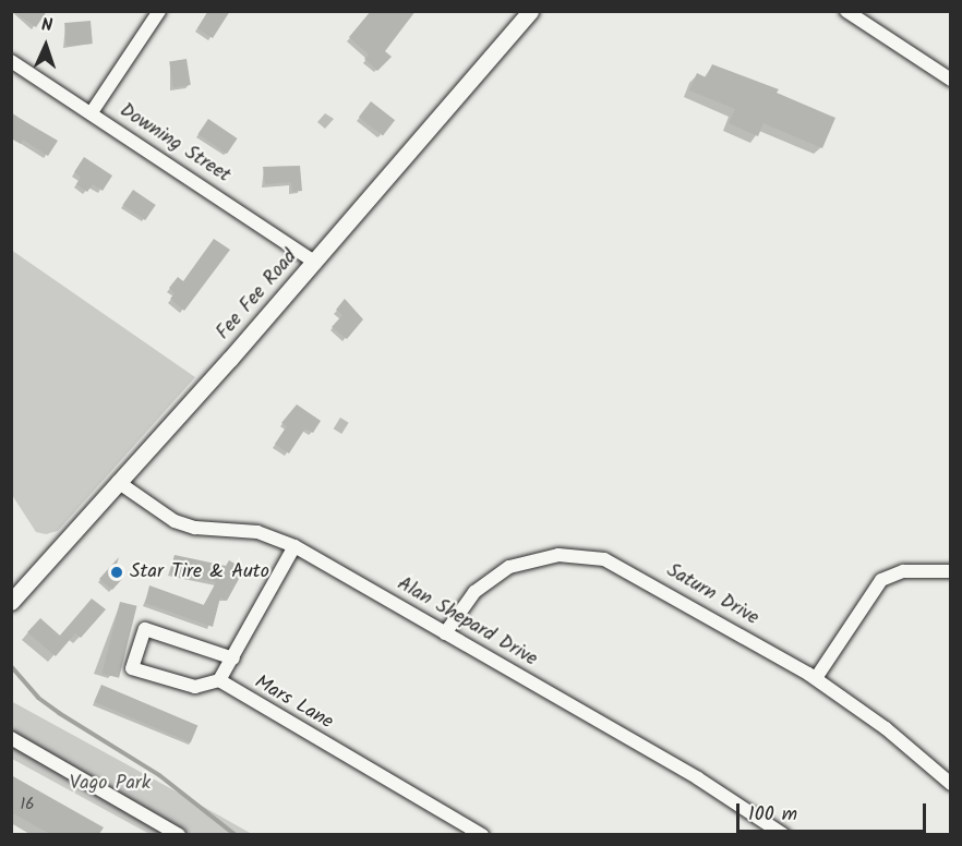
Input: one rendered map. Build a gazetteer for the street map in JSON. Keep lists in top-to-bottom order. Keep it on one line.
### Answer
{"streets":{"street":["Downing Street","Fee Fee Road","Saturn Drive","Alan Shepard Drive","Mars Lane"]},"crossings":[["Downing Street","Fee Fee Road"],["Fee Fee Road","Alan Shepard Drive"],["Saturn Drive","Alan Shepard Drive"]],"parks":["Vago Park"],"places":["Star Tire & Auto"],"house_numbers":["16"],"scale_bar":"100 m","north":"top"}
